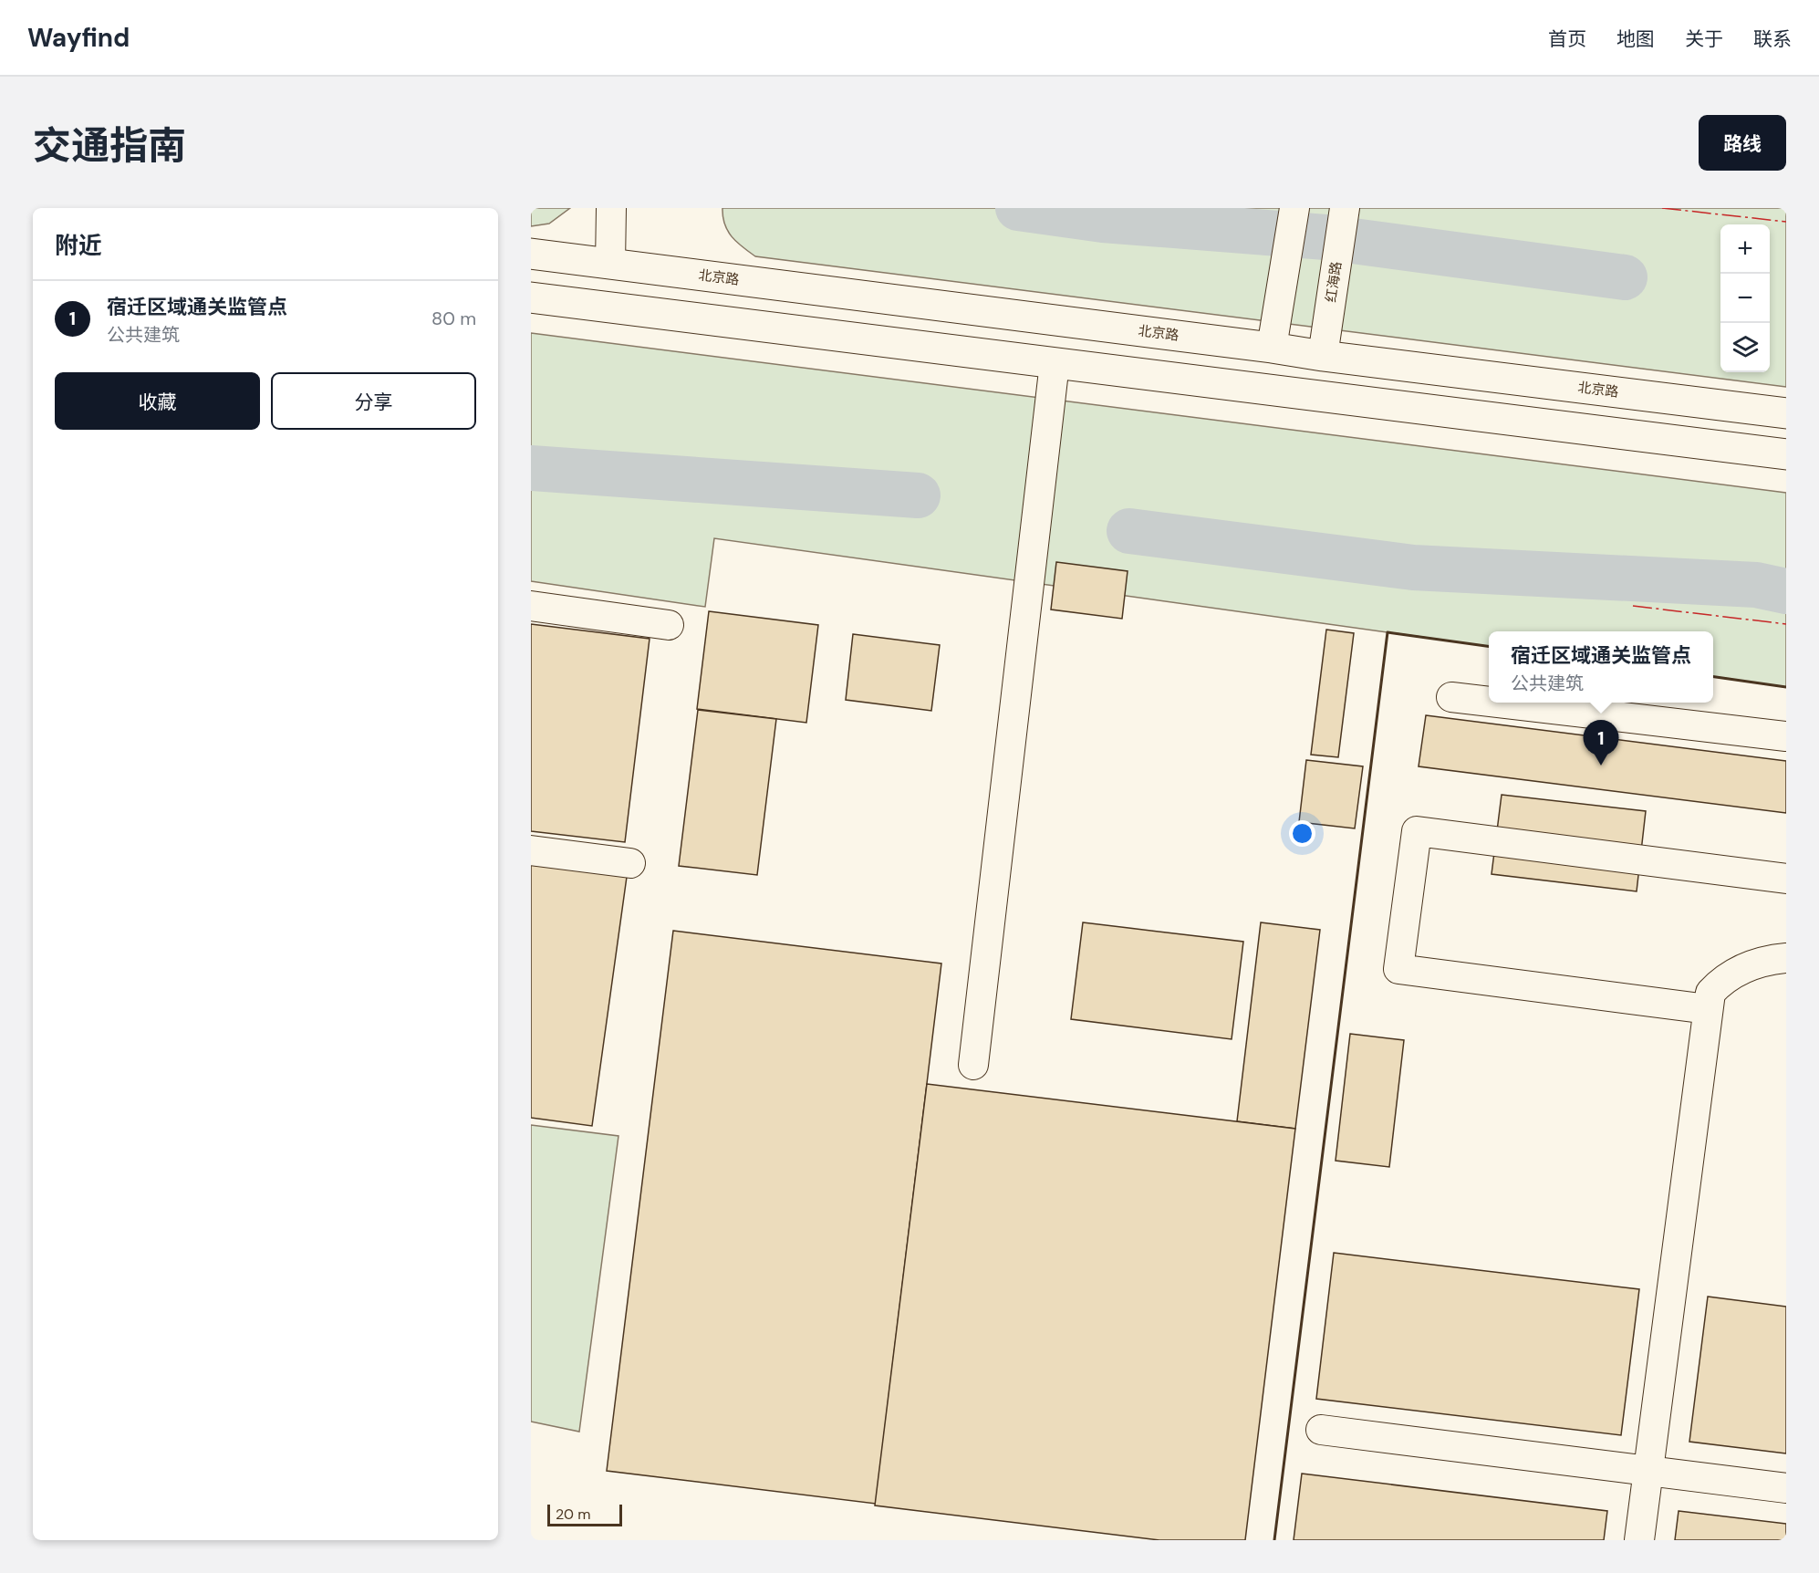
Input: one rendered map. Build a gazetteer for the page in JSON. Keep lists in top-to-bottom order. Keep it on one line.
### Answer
{"streets":{"main road":["北京路"],"street":["红海路"]},"crossings":[["北京路","红海路"]],"scale_bar":"20 m","page":{"header":"Wayfind","nav":["首页","地图","关于","联系"],"title":"交通指南","buttons":["路线",["收藏","分享"]],"heading":"附近","map_buttons":["+","−"],"list":[{"mark":"1","name":"宿迁区域通关监管点","note":"公共建筑","value":"80 m"}],"popup":["宿迁区域通关监管点","公共建筑"],"pins":"1","scale":"20 m"}}
